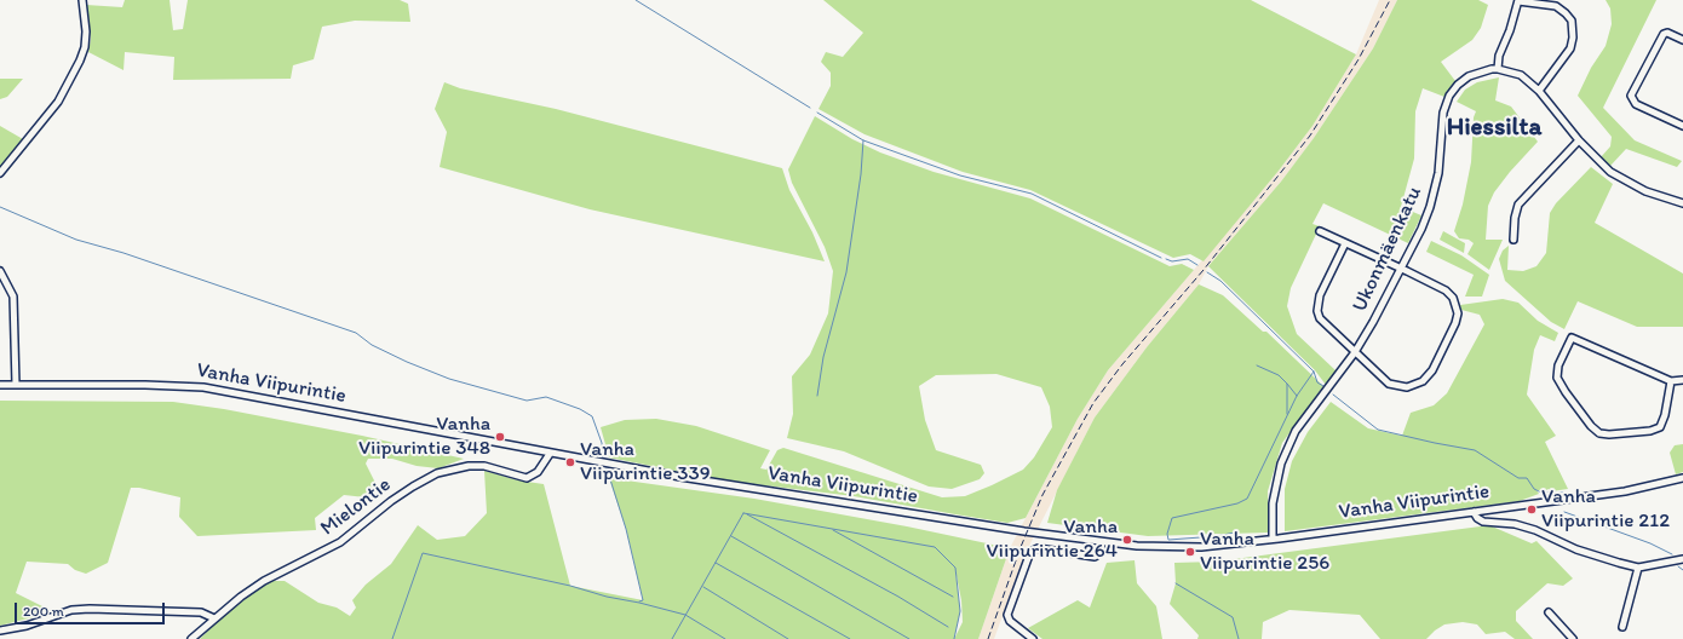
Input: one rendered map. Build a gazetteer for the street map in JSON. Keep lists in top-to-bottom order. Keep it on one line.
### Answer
{"streets":{"street":["Ukonmäenkatu","Vanha Viipurintie","Mielontie"]},"crossings":[["Ukonmäenkatu","Vanha Viipurintie"],["Vanha Viipurintie","Mielontie"]],"districts":["Hiessilta"],"places":["Vanha Viipurintie 348","Vanha Viipurintie 339","Vanha Viipurintie 212","Vanha Viipurintie 264","Vanha Viipurintie 256"],"scale_bar":"200 m"}
